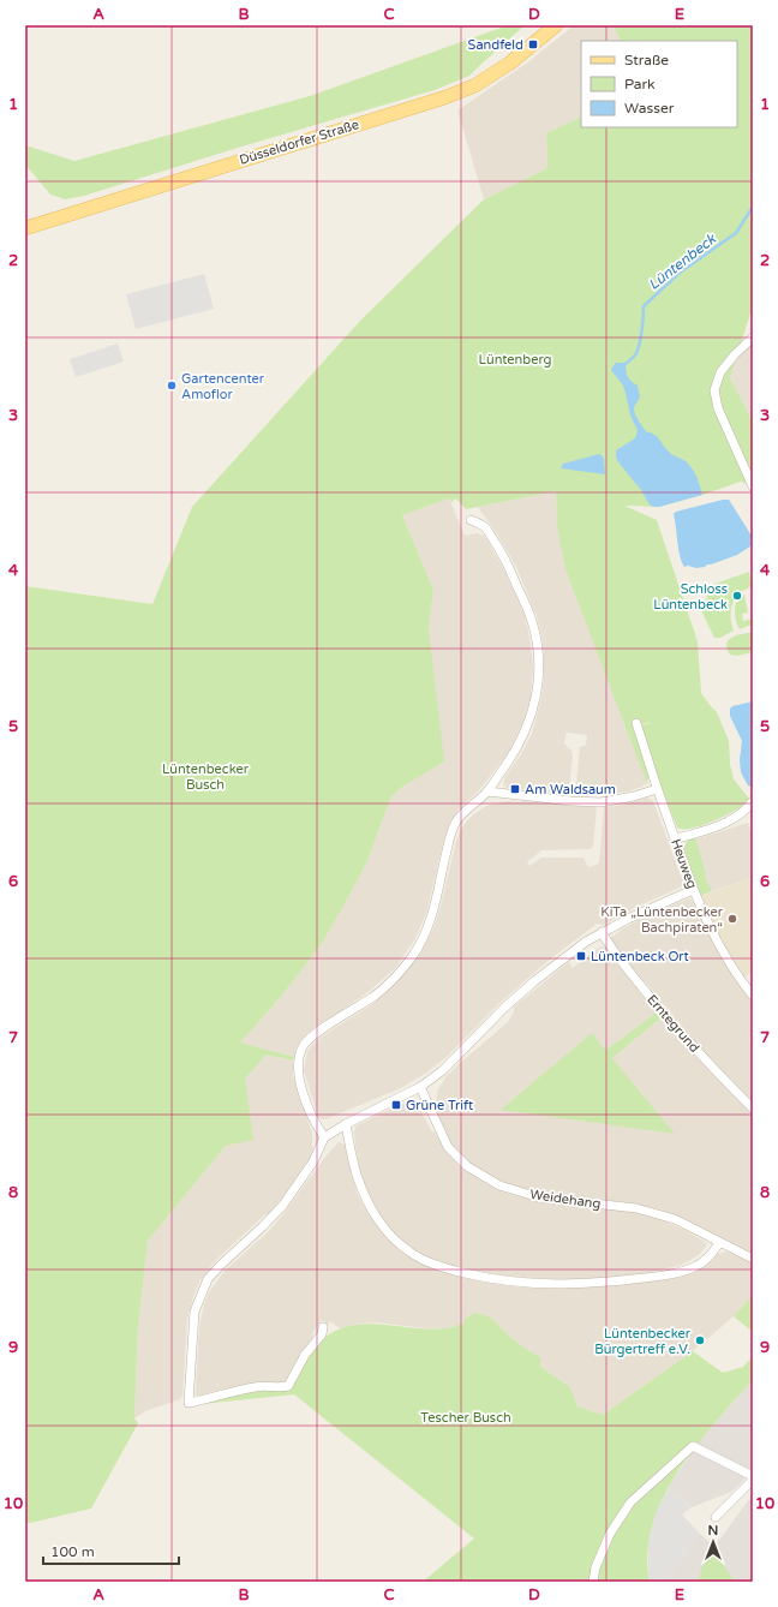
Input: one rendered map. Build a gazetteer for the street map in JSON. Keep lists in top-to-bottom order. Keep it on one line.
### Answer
{"streets":{"main road":["Düsseldorfer Straße"],"street":["Heuweg","Erntegrund","Weidehang"]},"water":["Lüntenbeck"],"parks":["Lüntenberg","Lüntenbecker Busch","Tescher Busch"],"places":{"transit":["Sandfeld","Am Waldsaum","Lüntenbeck Ort","Grüne Trift"],"other":["Gartencenter Amoflor","Schloss Lüntenbeck","KiTa „Lüntenbecker Bachpiraten“","Lüntenbecker Bürgertreff e.V."]},"legend":["Straße","Park","Wasser"],"scale_bar":"100 m","north":"top","grid":{"columns":["A","B","C","D","E"],"rows":["1","2","3","4","5","6","7","8","9","10"]}}
